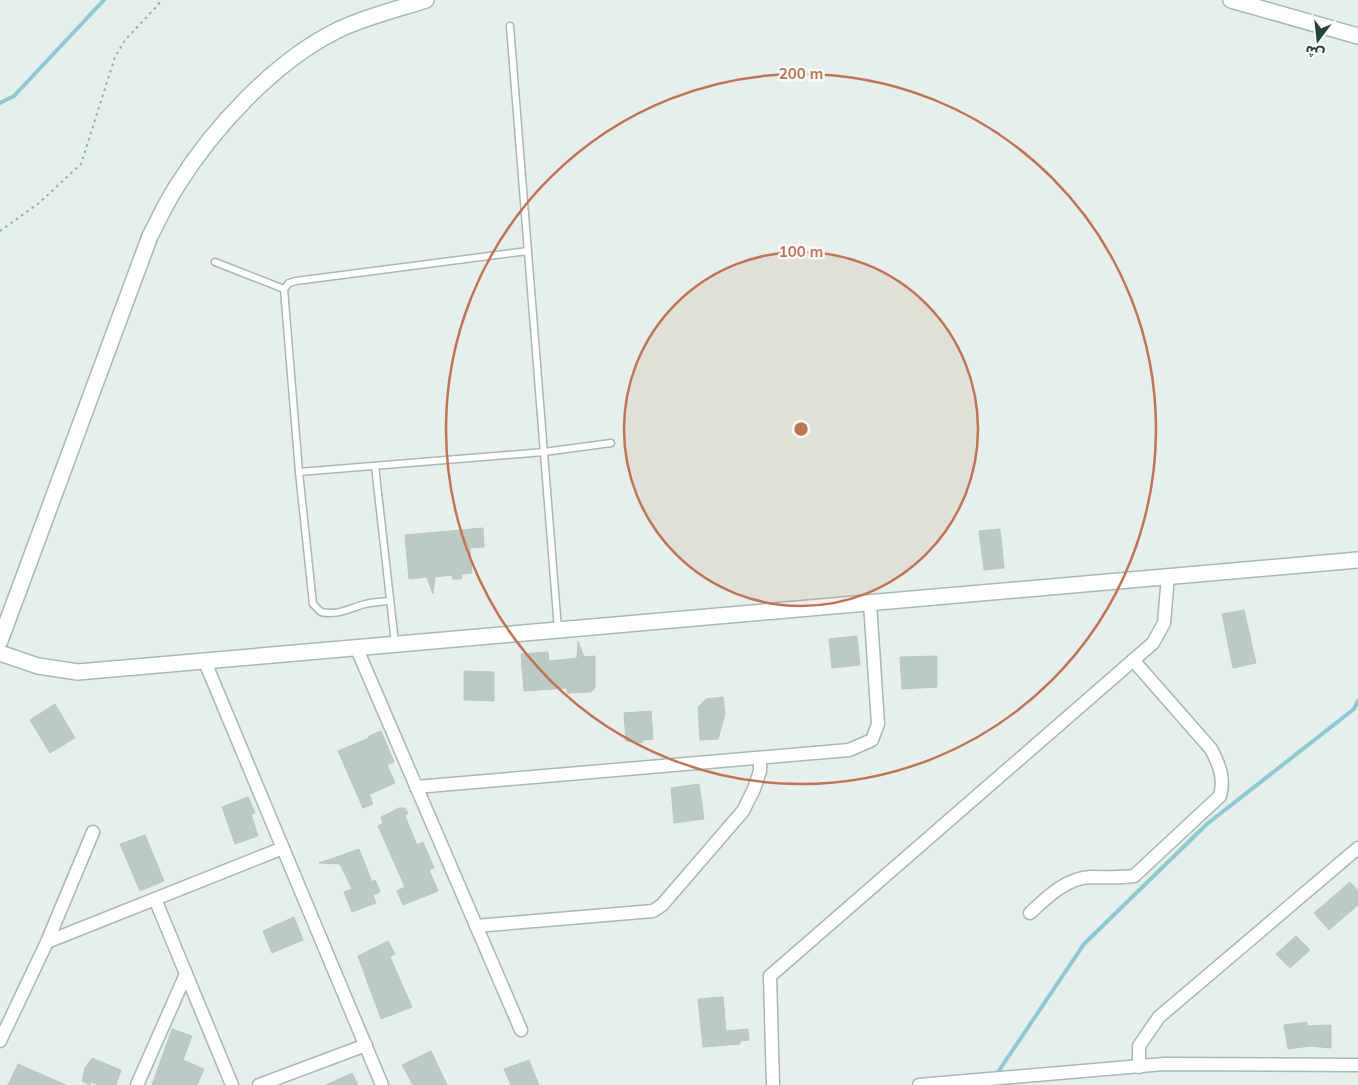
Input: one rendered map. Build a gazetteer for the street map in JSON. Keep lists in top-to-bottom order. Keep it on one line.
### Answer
{"north":"bottom","rings":["200 m","100 m"]}
